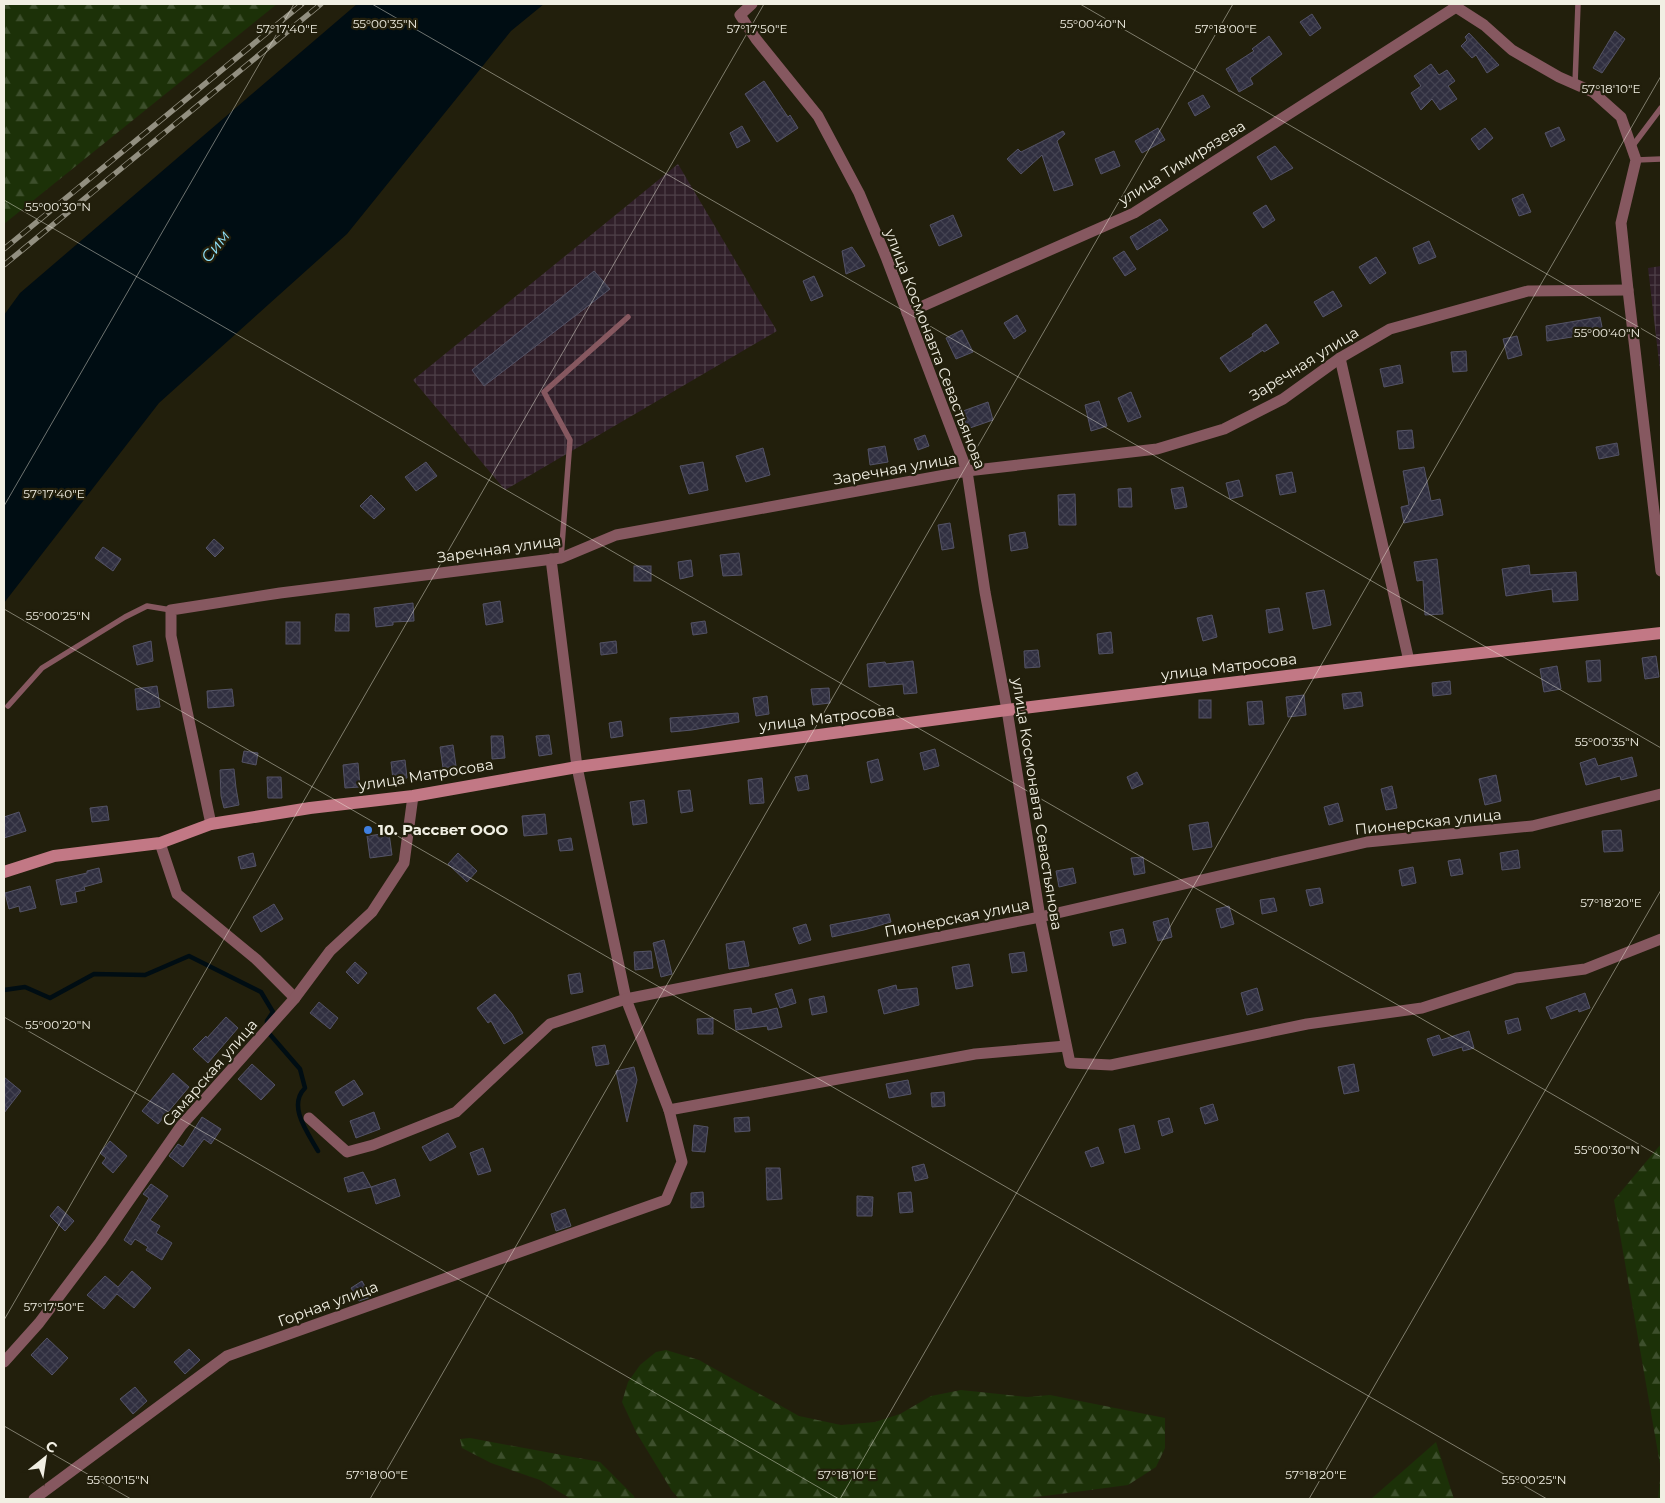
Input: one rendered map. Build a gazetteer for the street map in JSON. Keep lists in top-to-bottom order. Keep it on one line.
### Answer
{"streets":{"main road":["улица Матросова"],"street":["улица Тимирязева","улица Космонавта Севастьянова","Заречная улица","Пионерская улица","Самарская улица","Горная улица"]},"crossings":[["улица Тимирязева","улица Космонавта Севастьянова"],["улица Космонавта Севастьянова","Заречная улица"],["улица Космонавта Севастьянова","улица Матросова"],["улица Космонавта Севастьянова","Пионерская улица"],["улица Матросова","Самарская улица"]],"water":["Сим"],"places":["10. Рассвет ООО"],"north":"top right","coordinates":["55°00'35\"N","55°00'40\"N","57°17'40\"E","57°17'50\"E","57°18'00\"E","57°18'10\"E","55°00'30\"N","55°00'25\"N","57°18'20\"E","55°00'20\"N","55°00'15\"N"]}
